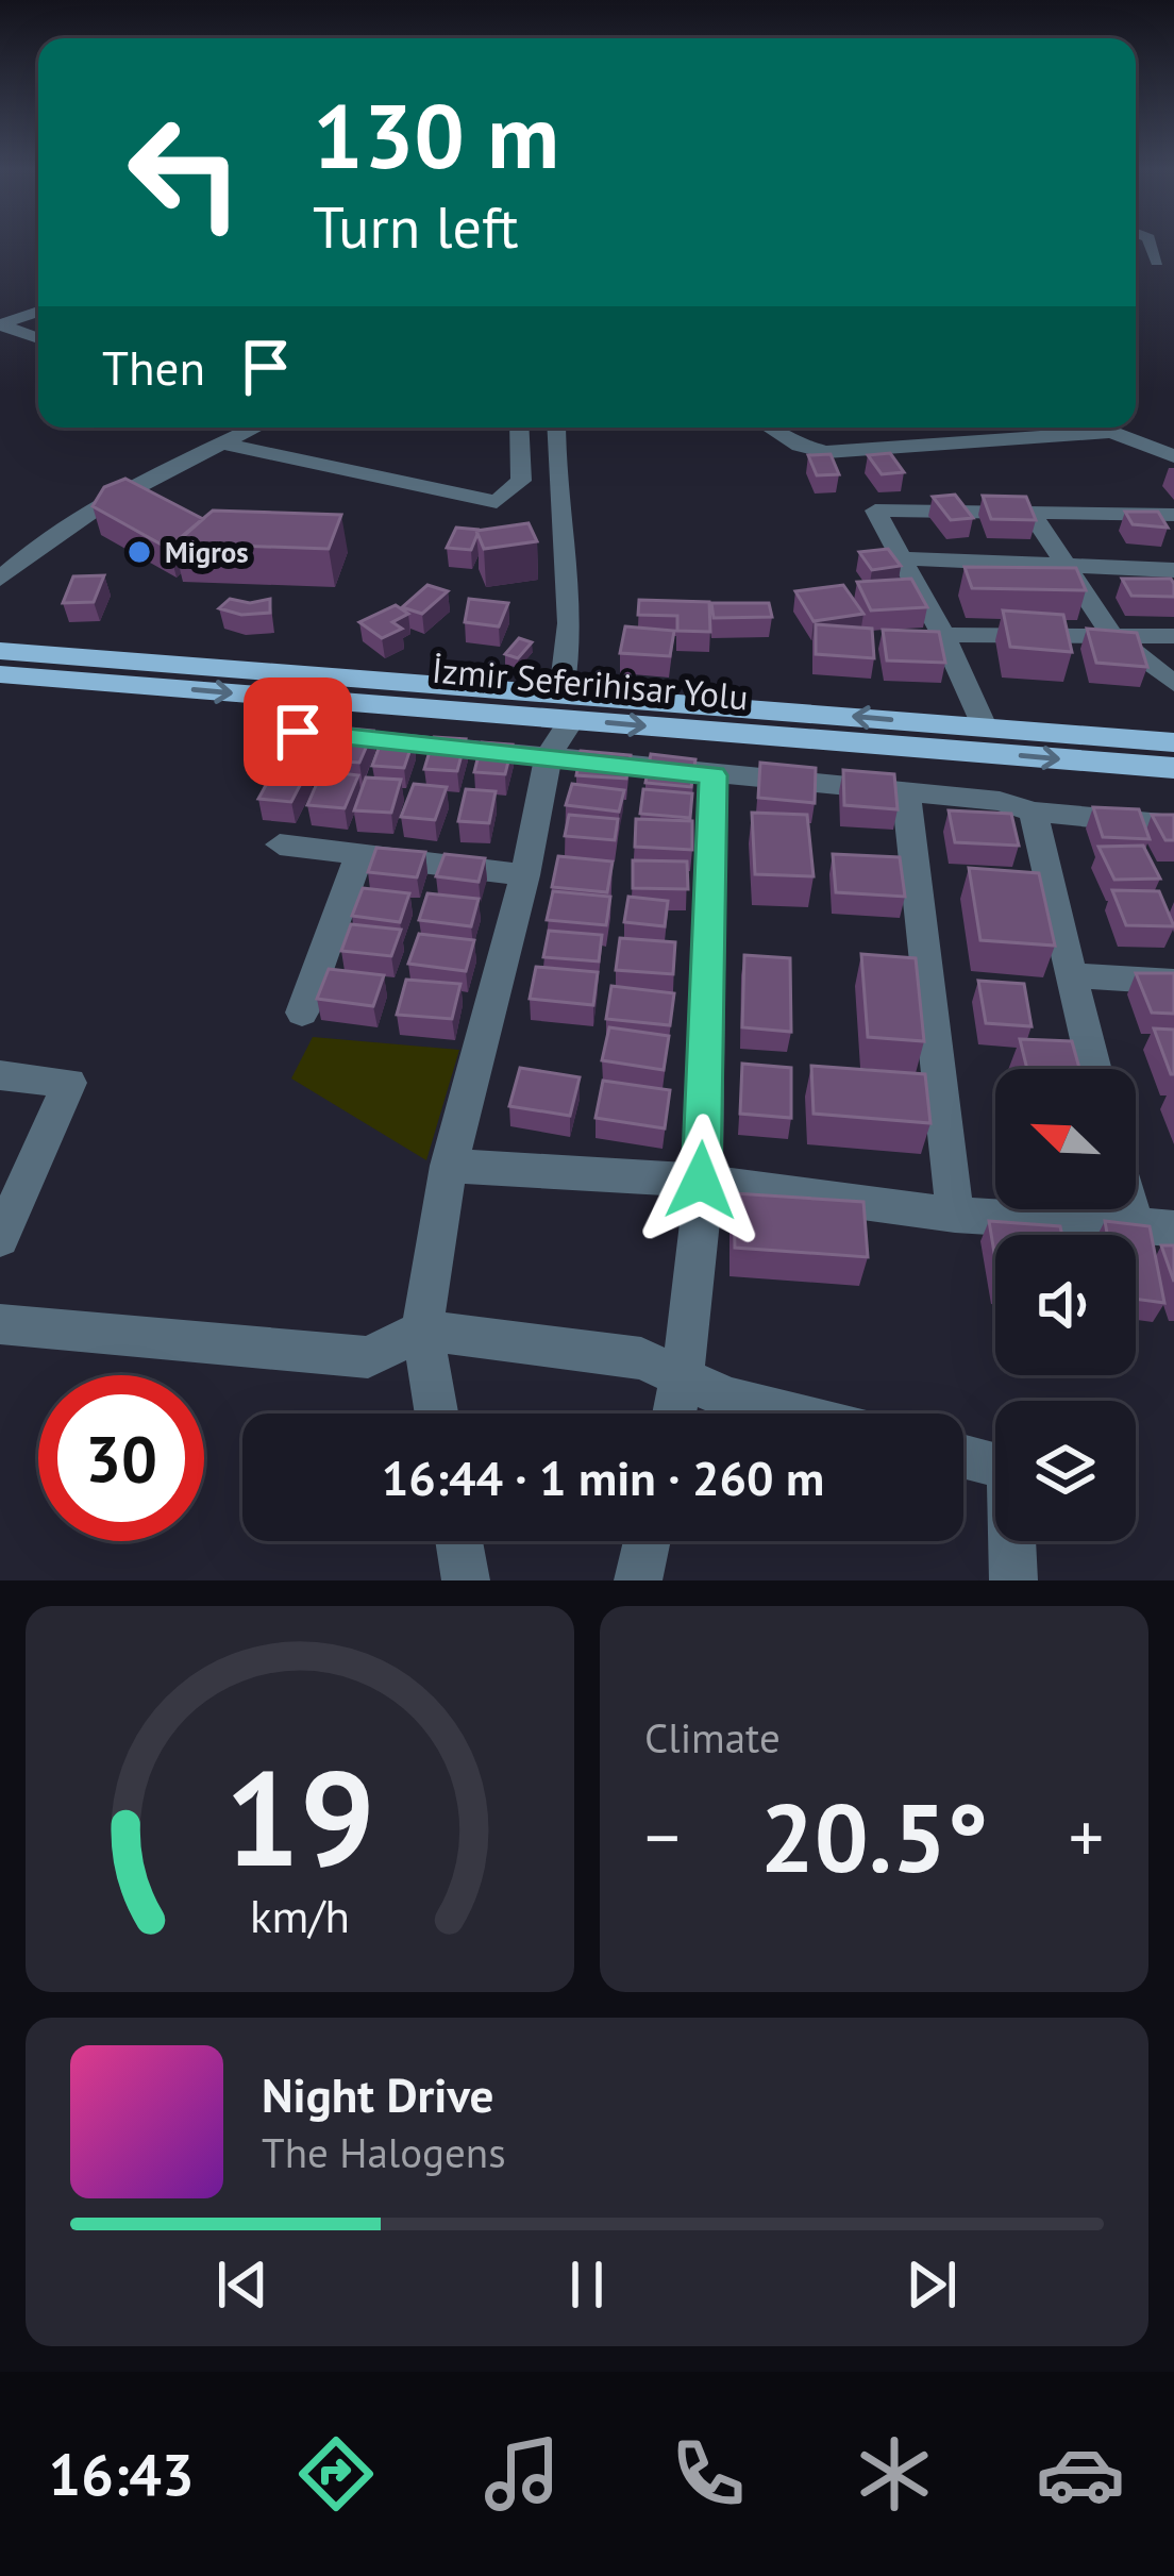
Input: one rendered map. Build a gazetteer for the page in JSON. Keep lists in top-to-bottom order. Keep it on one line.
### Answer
{"streets":{"main road":["İzmir Seferihisar Yolu"]},"places":["Migros"],"north":"top left","page":{"turn":["130 m","Turn left"],"then":"Then","limit":"30","trip":"16:44 · 1 min · 260 m","tile":"Climate","heat":["−","20.5°","+"],"song":["Night Drive","The Halogens"],"tabs":"16:43","gauge":["19","km/h"]}}
